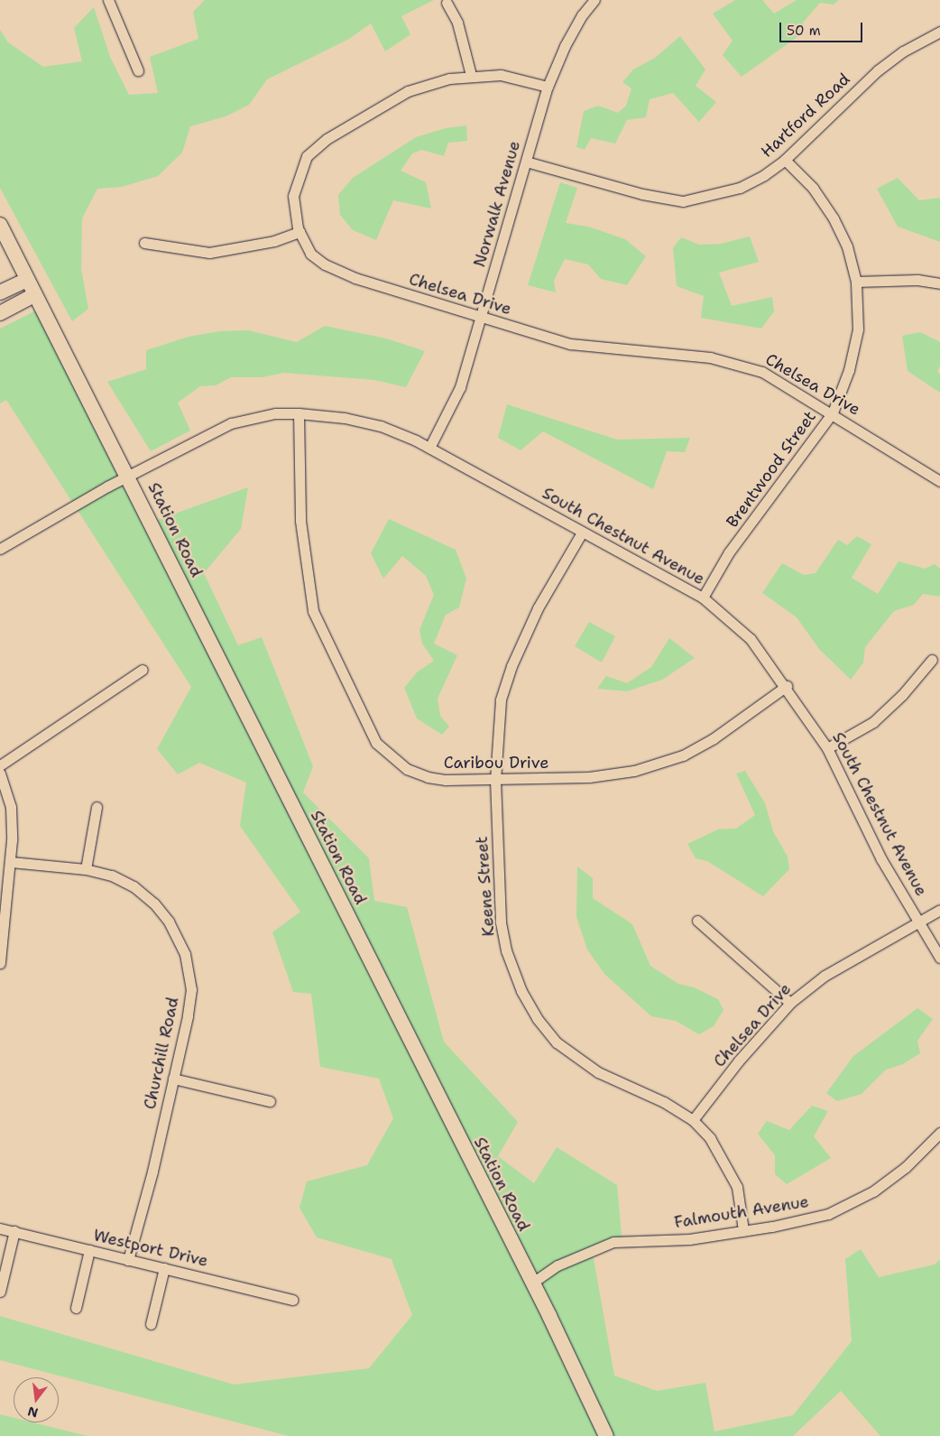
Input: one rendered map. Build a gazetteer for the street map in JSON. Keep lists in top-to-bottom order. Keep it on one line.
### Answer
{"streets":{"street":["Hartford Road","Norwalk Avenue","Chelsea Drive","Brentwood Street","Station Road","South Chestnut Avenue","Caribou Drive","Keene Street","Churchill Road","Falmouth Avenue","Westport Drive"]},"crossings":[["Hartford Road","Norwalk Avenue"],["Hartford Road","Brentwood Street"],["Norwalk Avenue","Chelsea Drive"],["Norwalk Avenue","South Chestnut Avenue"],["Chelsea Drive","Brentwood Street"],["Chelsea Drive","South Chestnut Avenue"],["Chelsea Drive","Keene Street"],["Brentwood Street","South Chestnut Avenue"],["Station Road","South Chestnut Avenue"],["Station Road","Falmouth Avenue"],["South Chestnut Avenue","Caribou Drive"],["South Chestnut Avenue","Keene Street"],["Caribou Drive","Keene Street"],["Keene Street","Falmouth Avenue"],["Churchill Road","Westport Drive"]],"scale_bar":"50 m","north":"bottom"}
